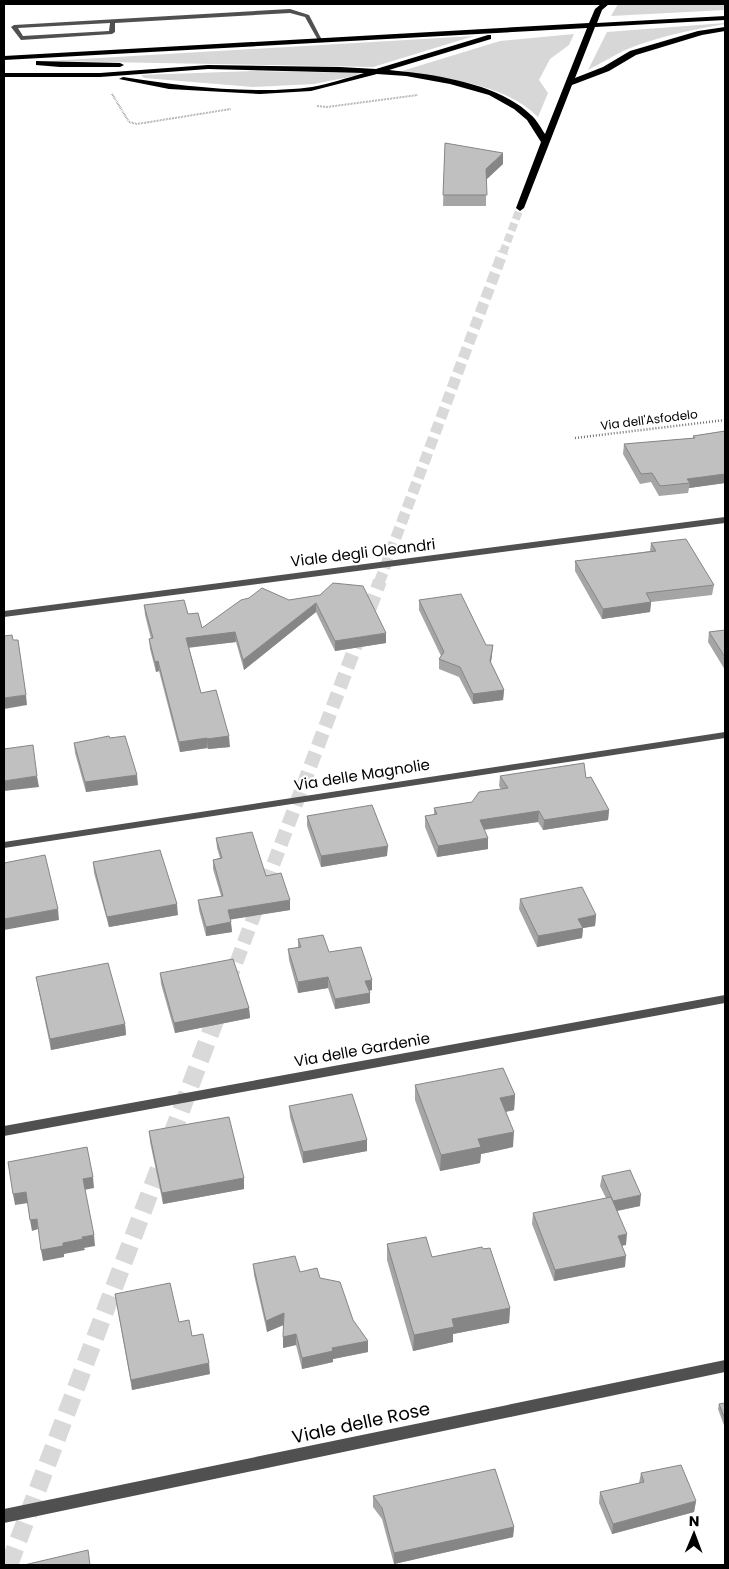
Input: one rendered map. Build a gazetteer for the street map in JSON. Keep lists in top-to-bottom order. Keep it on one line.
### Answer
{"streets":{"street":["Viale degli Oleandri","Via delle Magnolie","Via delle Gardenie","Viale delle Rose"],"path":["Via dell'Asfodelo"]},"north":"top"}
